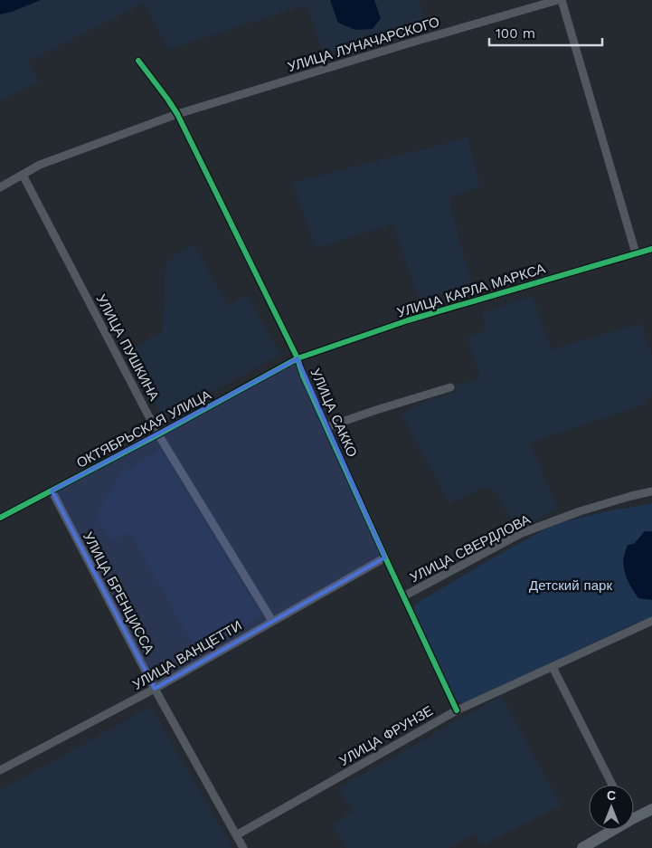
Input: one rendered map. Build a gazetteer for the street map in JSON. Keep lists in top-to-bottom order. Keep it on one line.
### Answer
{"streets":{"street":["УЛИЦА ЛУНАЧАРСКОГО","УЛИЦА КАРЛА МАРКСА","УЛИЦА ПУШКИНА","УЛИЦА САККО","ОКТЯБРЬСКАЯ УЛИЦА","УЛИЦА СВЕРДЛОВА","УЛИЦА БРЕНЦИССА","УЛИЦА ВАНЦЕТТИ","УЛИЦА ФРУНЗЕ"]},"crossings":[["УЛИЦА ЛУНАЧАРСКОГО","УЛИЦА ПУШКИНА"],["УЛИЦА ЛУНАЧАРСКОГО","УЛИЦА САККО"],["УЛИЦА КАРЛА МАРКСА","УЛИЦА САККО"],["УЛИЦА КАРЛА МАРКСА","ОКТЯБРЬСКАЯ УЛИЦА"],["УЛИЦА ПУШКИНА","ОКТЯБРЬСКАЯ УЛИЦА"],["УЛИЦА ПУШКИНА","УЛИЦА ВАНЦЕТТИ"],["УЛИЦА САККО","ОКТЯБРЬСКАЯ УЛИЦА"],["УЛИЦА САККО","УЛИЦА СВЕРДЛОВА"],["УЛИЦА САККО","УЛИЦА ВАНЦЕТТИ"],["УЛИЦА САККО","УЛИЦА ФРУНЗЕ"],["ОКТЯБРЬСКАЯ УЛИЦА","УЛИЦА БРЕНЦИССА"],["УЛИЦА БРЕНЦИССА","УЛИЦА ВАНЦЕТТИ"],["УЛИЦА БРЕНЦИССА","УЛИЦА ФРУНЗЕ"]],"parks":["Детский парк"],"scale_bar":"100 m","north":"top"}
